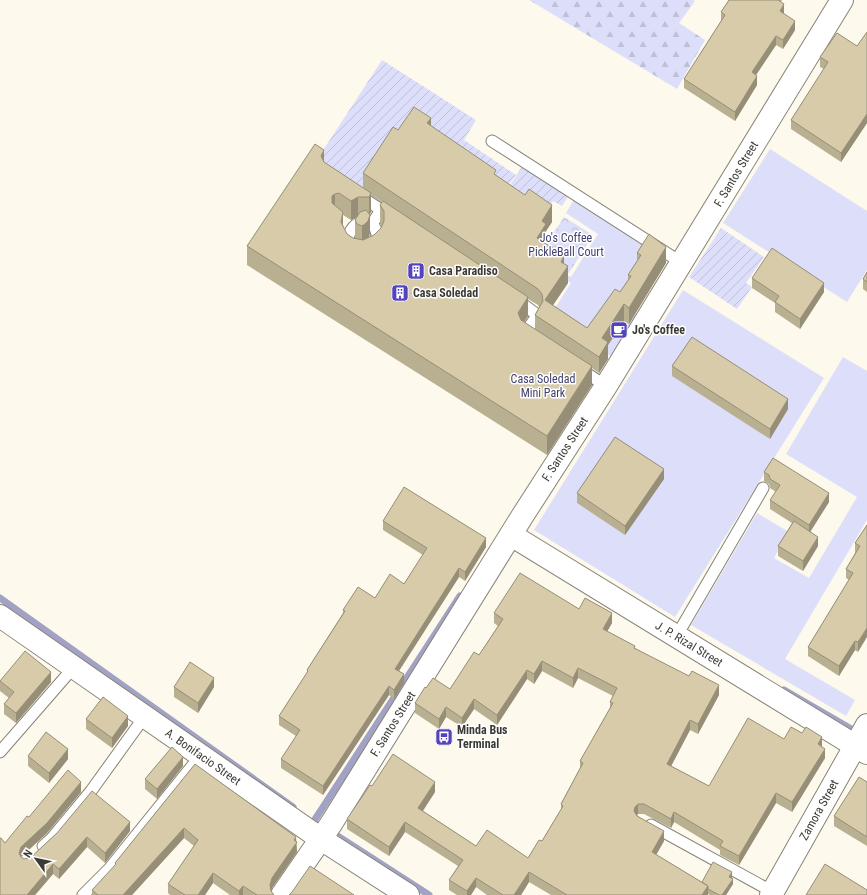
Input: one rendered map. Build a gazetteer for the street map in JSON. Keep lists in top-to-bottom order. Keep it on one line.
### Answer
{"streets":{"street":["F. Santos Street","J. P. Rizal Street","A. Bonifacio Street","Zamora Street"]},"crossings":[["F. Santos Street","J. P. Rizal Street"],["F. Santos Street","A. Bonifacio Street"],["J. P. Rizal Street","Zamora Street"]],"parks":["Jo's Coffee PickleBall Court","Casa Soledad Mini Park"],"places":{"building":["Casa Paradiso","Casa Soledad"],"cafe":["Jo's Coffee"],"bus stop":["Minda Bus Terminal"]},"north":"top left"}
